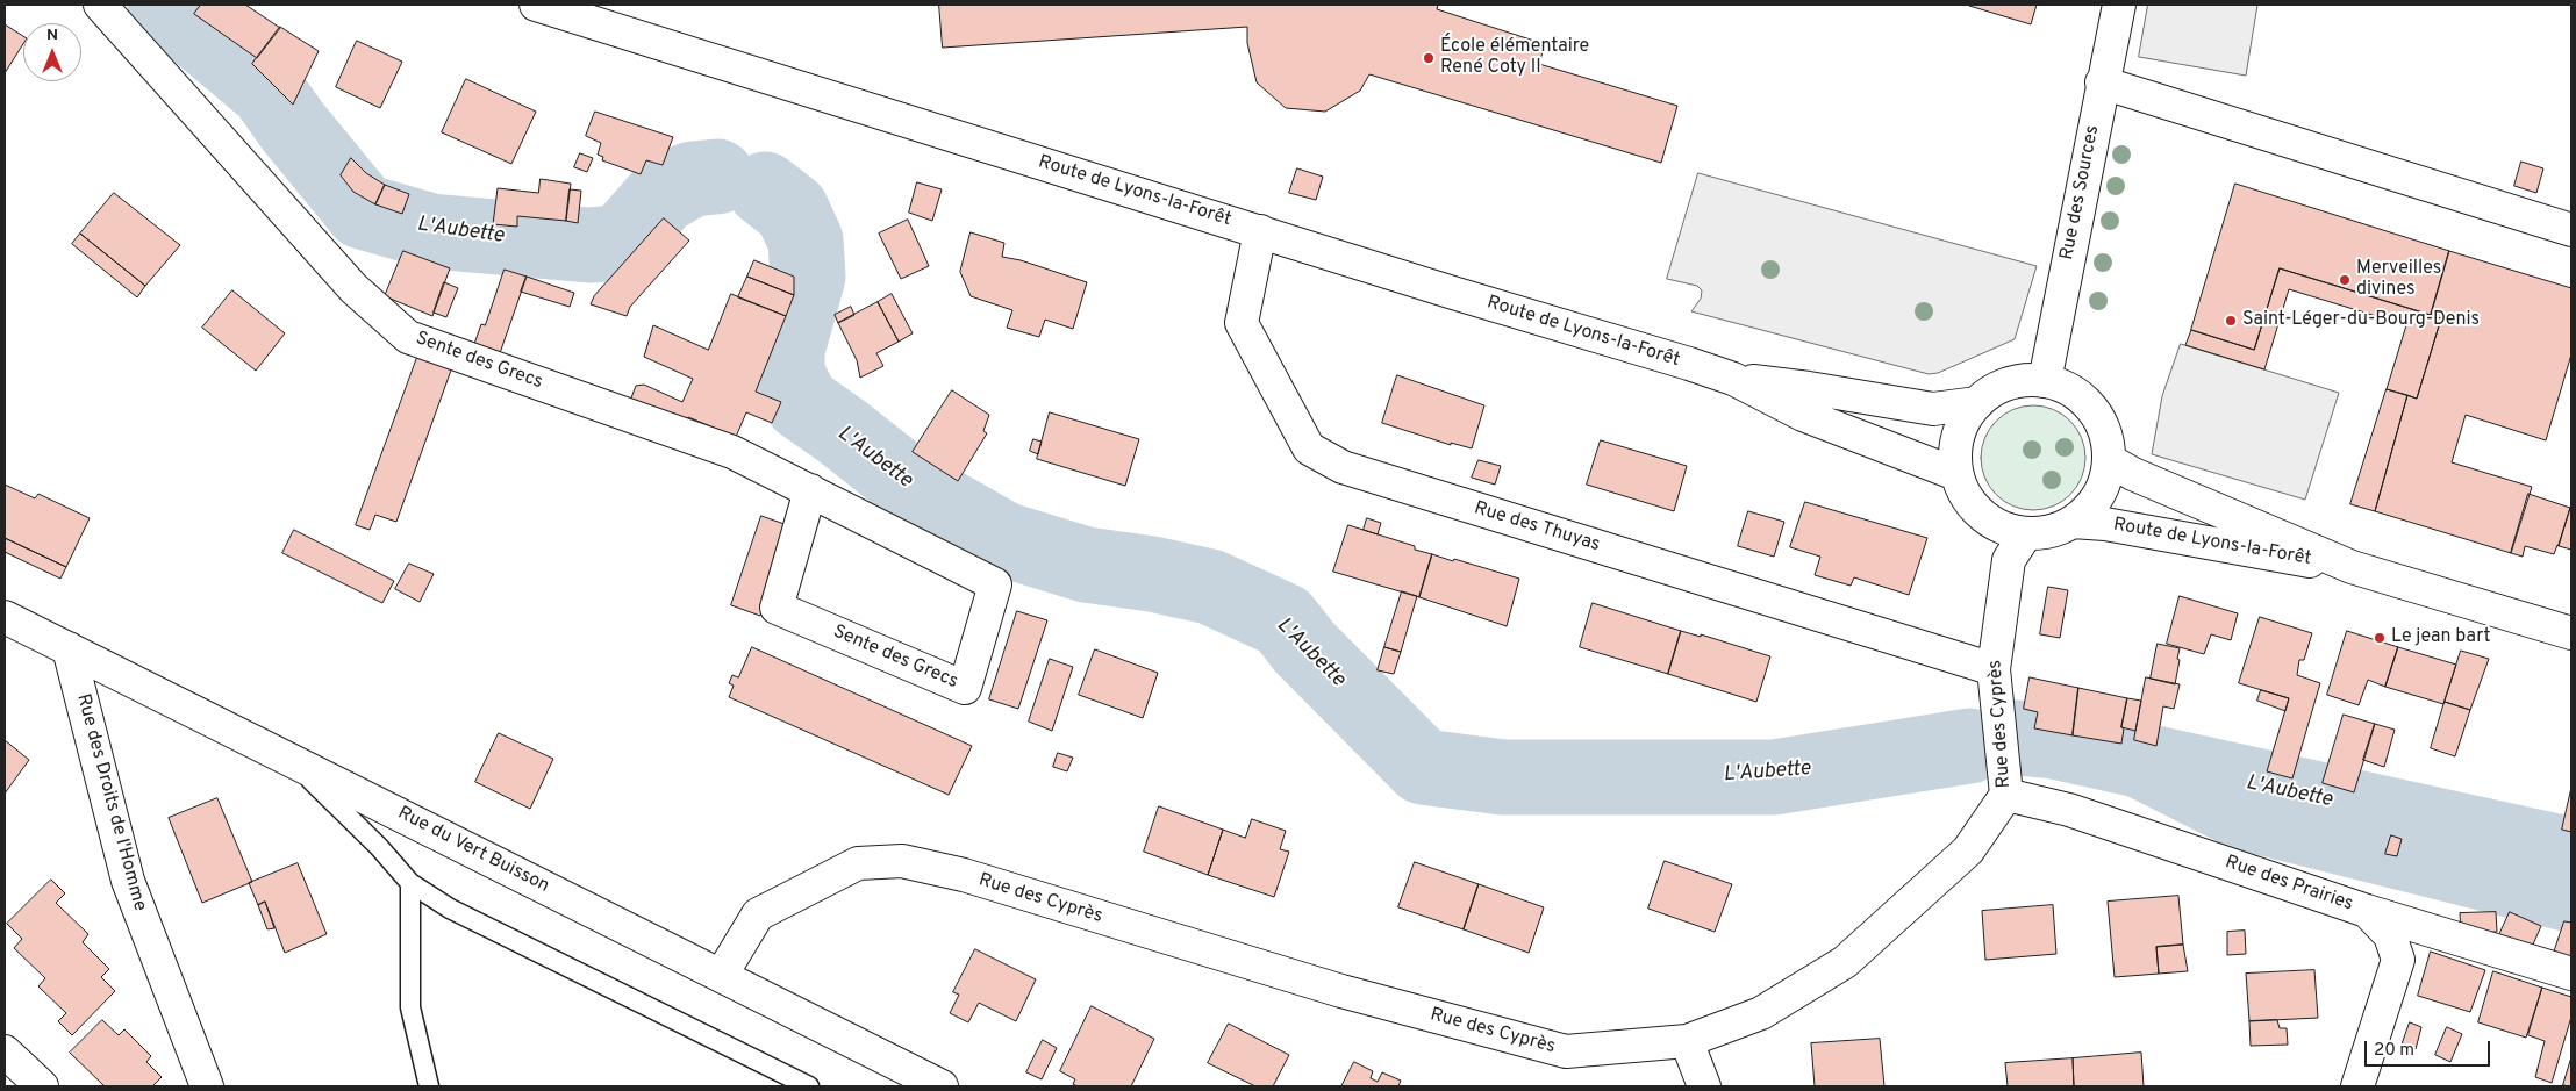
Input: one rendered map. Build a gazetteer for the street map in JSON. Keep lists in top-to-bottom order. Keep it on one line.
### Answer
{"streets":{"street":["Route de Lyons-la-Forêt","Rue des Sources","Sente des Grecs","Rue des Thuyas","Rue des Cyprès","Rue des Droits de l'Homme","Rue du Vert Buisson","Rue des Prairies"]},"crossings":[["Route de Lyons-la-Forêt","Rue des Sources"],["Route de Lyons-la-Forêt","Rue des Thuyas"],["Route de Lyons-la-Forêt","Rue des Cyprès"],["Rue des Sources","Rue des Cyprès"],["Rue des Thuyas","Rue des Cyprès"],["Rue des Cyprès","Rue du Vert Buisson"],["Rue des Cyprès","Rue des Prairies"],["Rue des Droits de l'Homme","Rue du Vert Buisson"]],"water":["L'Aubette"],"places":["École élémentaire René Coty II","Merveilles divines","Saint-Léger-du-Bourg-Denis","Le jean bart"],"scale_bar":"20 m","north":"top"}
